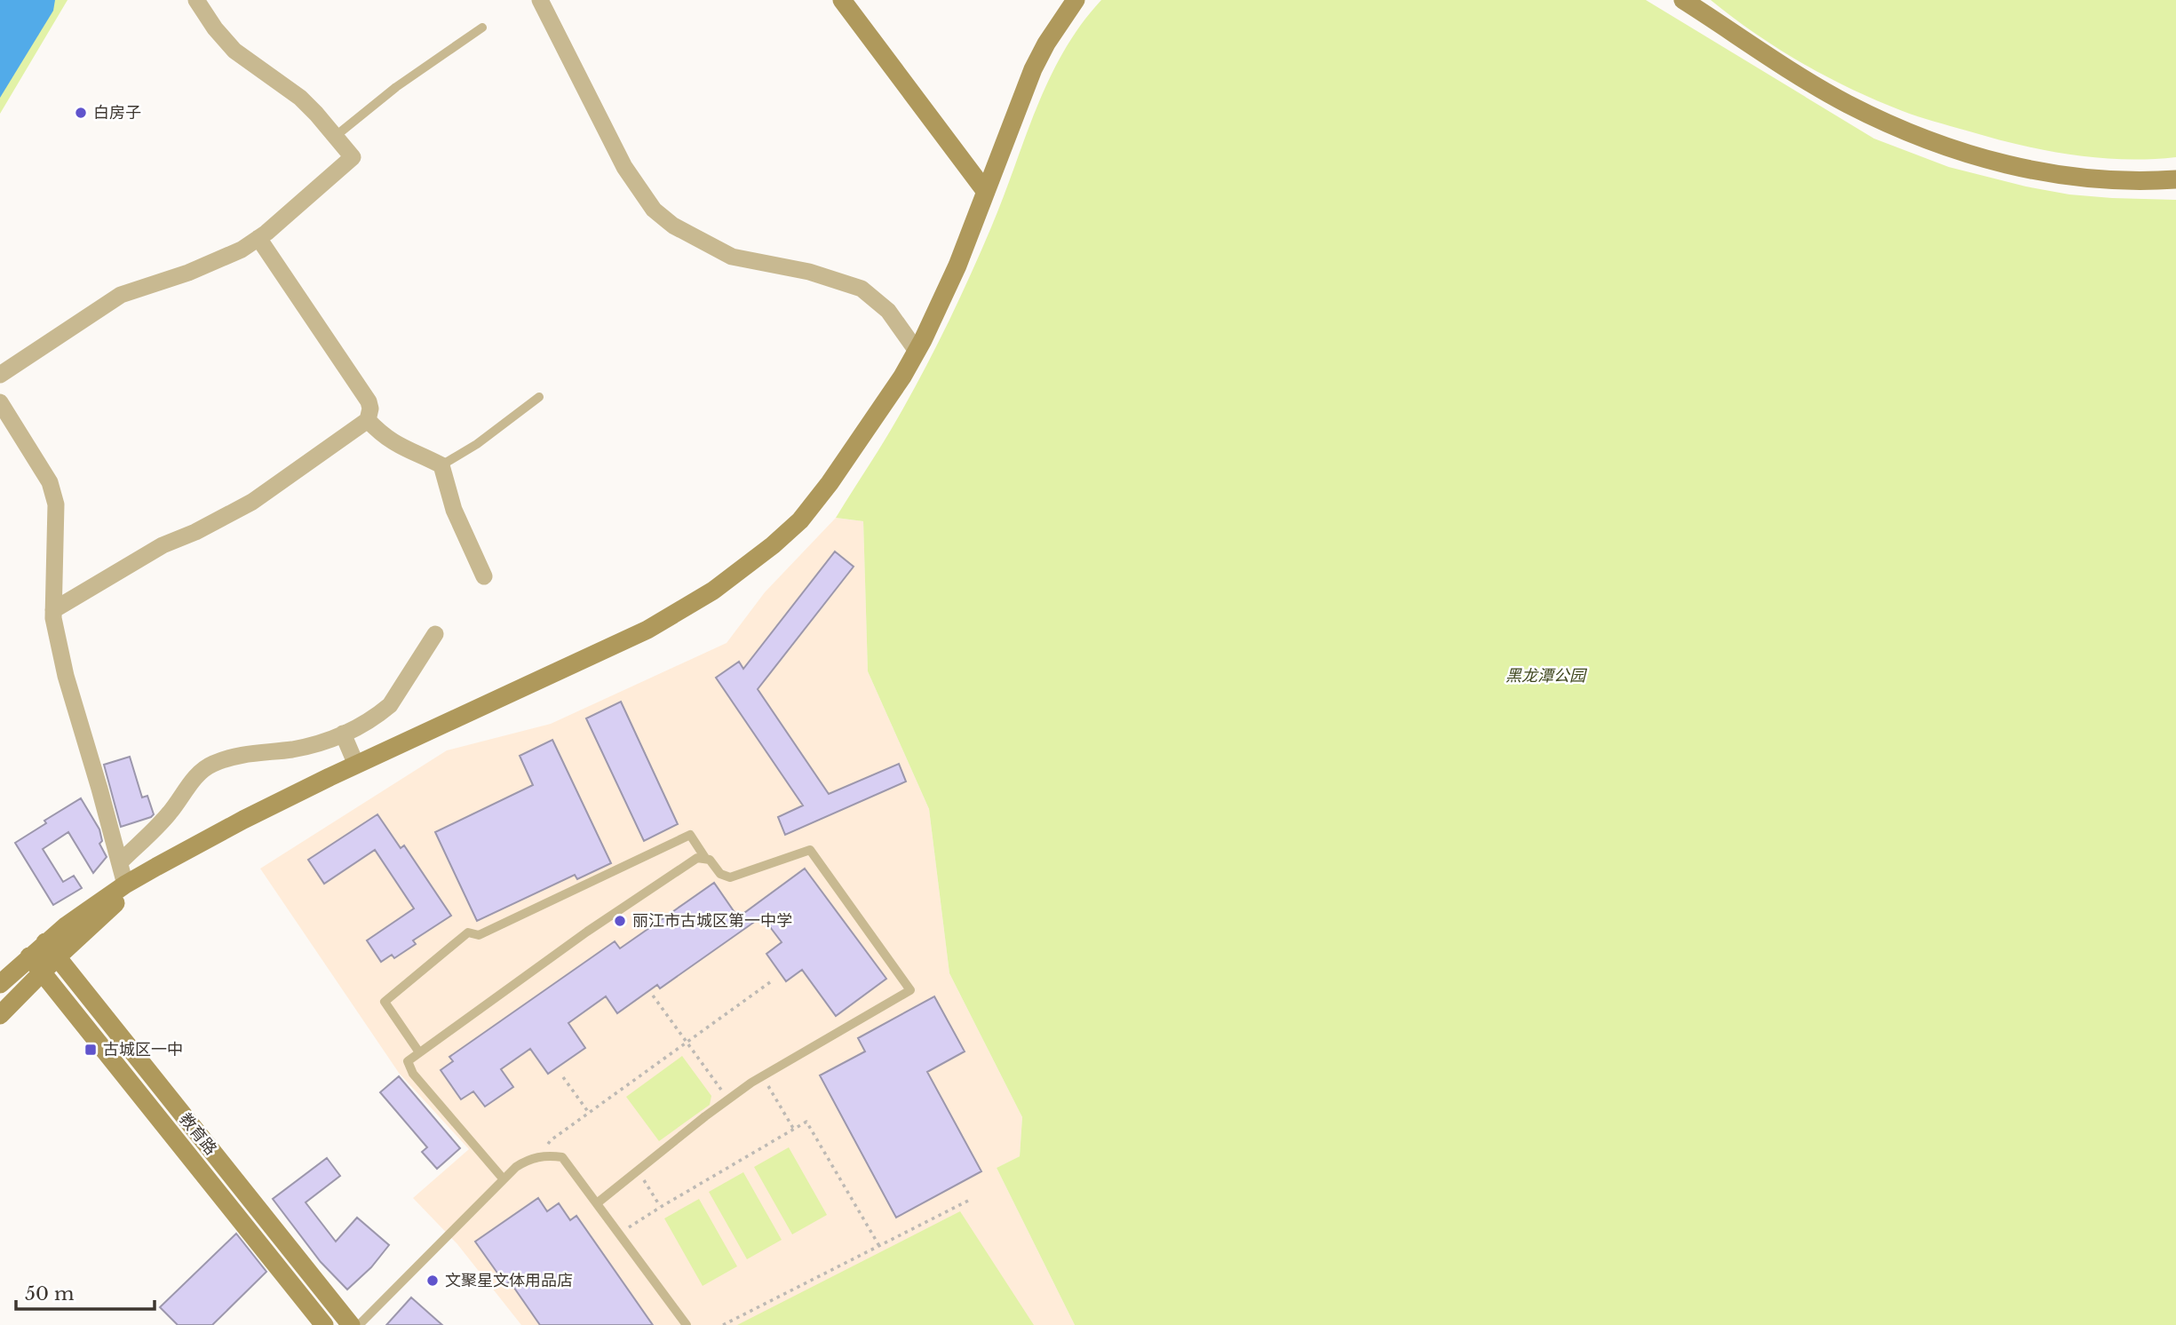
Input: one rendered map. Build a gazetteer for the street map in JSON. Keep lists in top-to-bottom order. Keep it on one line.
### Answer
{"streets":{"street":["教育路"]},"parks":["黑龙潭公园"],"places":{"other":["白房子","丽江市古城区第一中学","文聚星文体用品店"],"transit":["古城区一中"]},"scale_bar":"50 m"}
